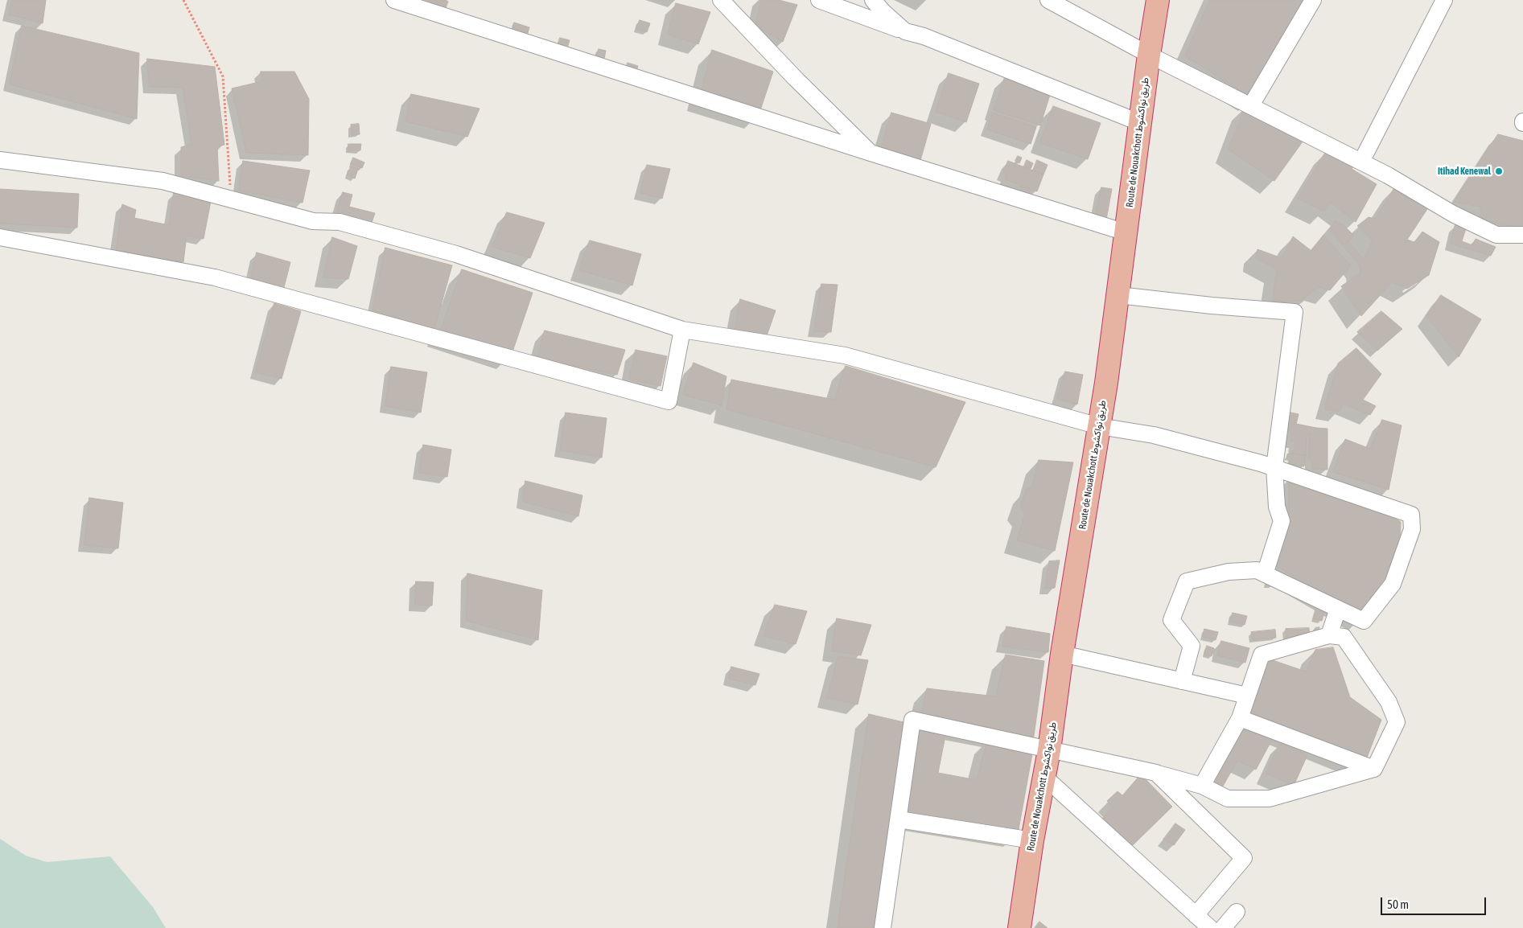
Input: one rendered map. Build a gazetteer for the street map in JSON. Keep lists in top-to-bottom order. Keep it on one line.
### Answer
{"streets":{"highway":["Route de Nouakchott طريق نواكشوط"]},"places":["Itihad Kenewal"],"scale_bar":"50 m"}
